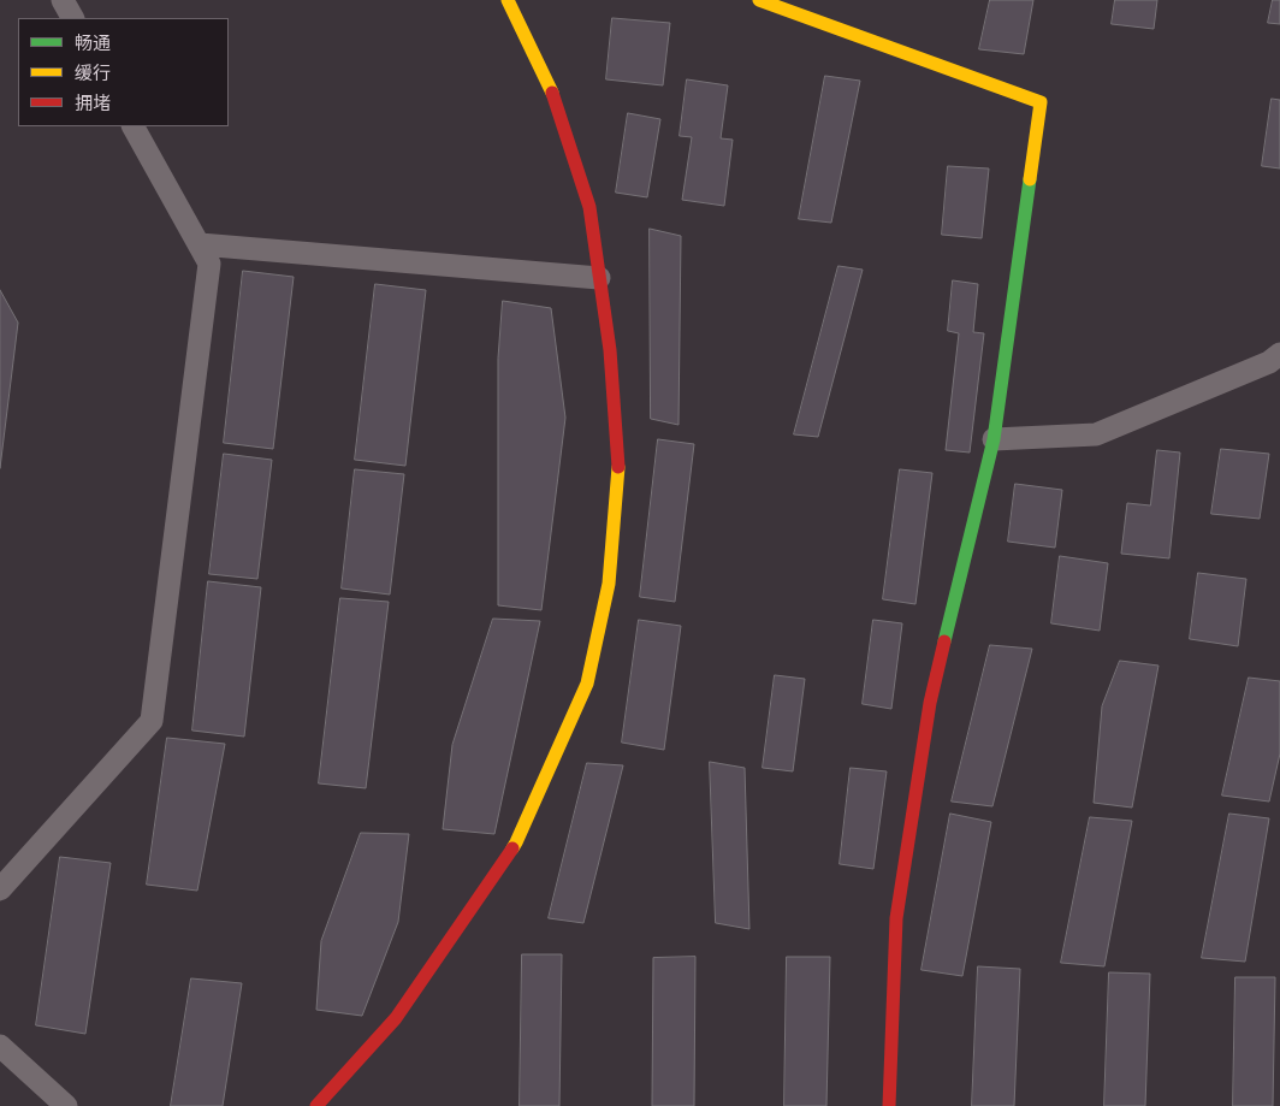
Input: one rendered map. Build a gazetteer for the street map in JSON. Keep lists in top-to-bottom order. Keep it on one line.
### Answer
{"legend":["畅通","缓行","拥堵"]}
